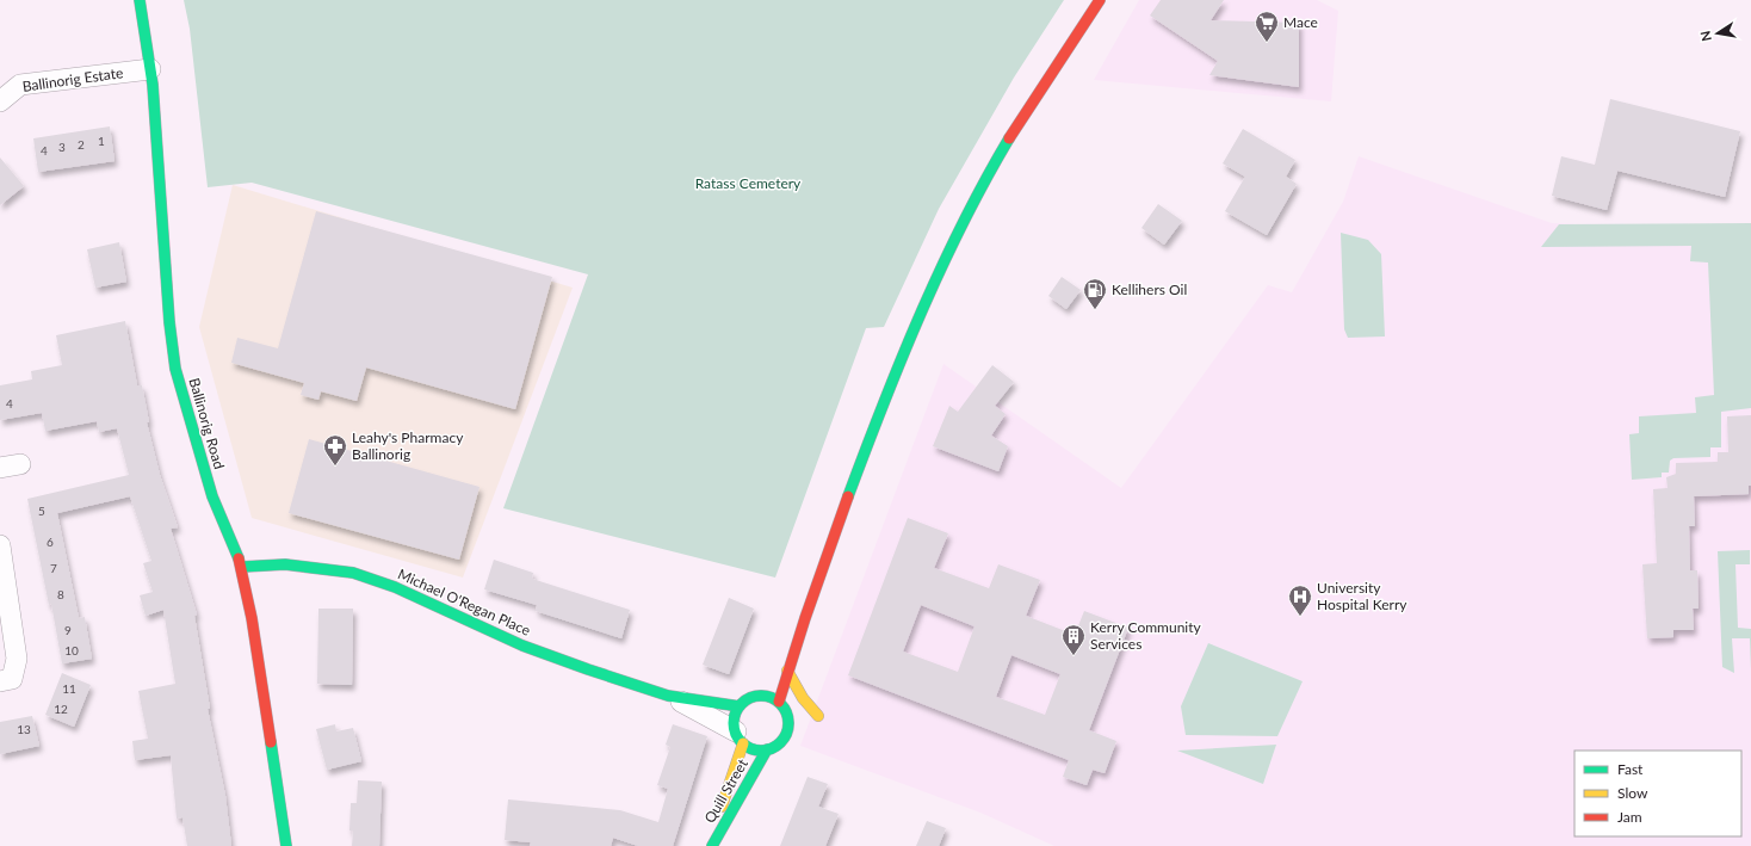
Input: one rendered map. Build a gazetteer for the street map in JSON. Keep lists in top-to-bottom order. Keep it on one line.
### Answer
{"streets":{"street":["Ballinorig Estate","Ballinorig Road","Michael O'Regan Place","Quill Street"]},"crossings":[["Ballinorig Estate","Ballinorig Road"],["Ballinorig Road","Michael O'Regan Place"],["Michael O'Regan Place","Quill Street"]],"parks":["Ratass Cemetery"],"places":{"supermarket":["Mace"],"fuel station":["Kellihers Oil"],"pharmacy":["Leahy's Pharmacy Ballinorig"],"hospital":["University Hospital Kerry"],"building":["Kerry Community Services"]},"house_numbers":["1","2","3","4","4","5","6","7","8","9","10","11","12","13"],"legend":["Fast","Slow","Jam"],"north":"left"}
